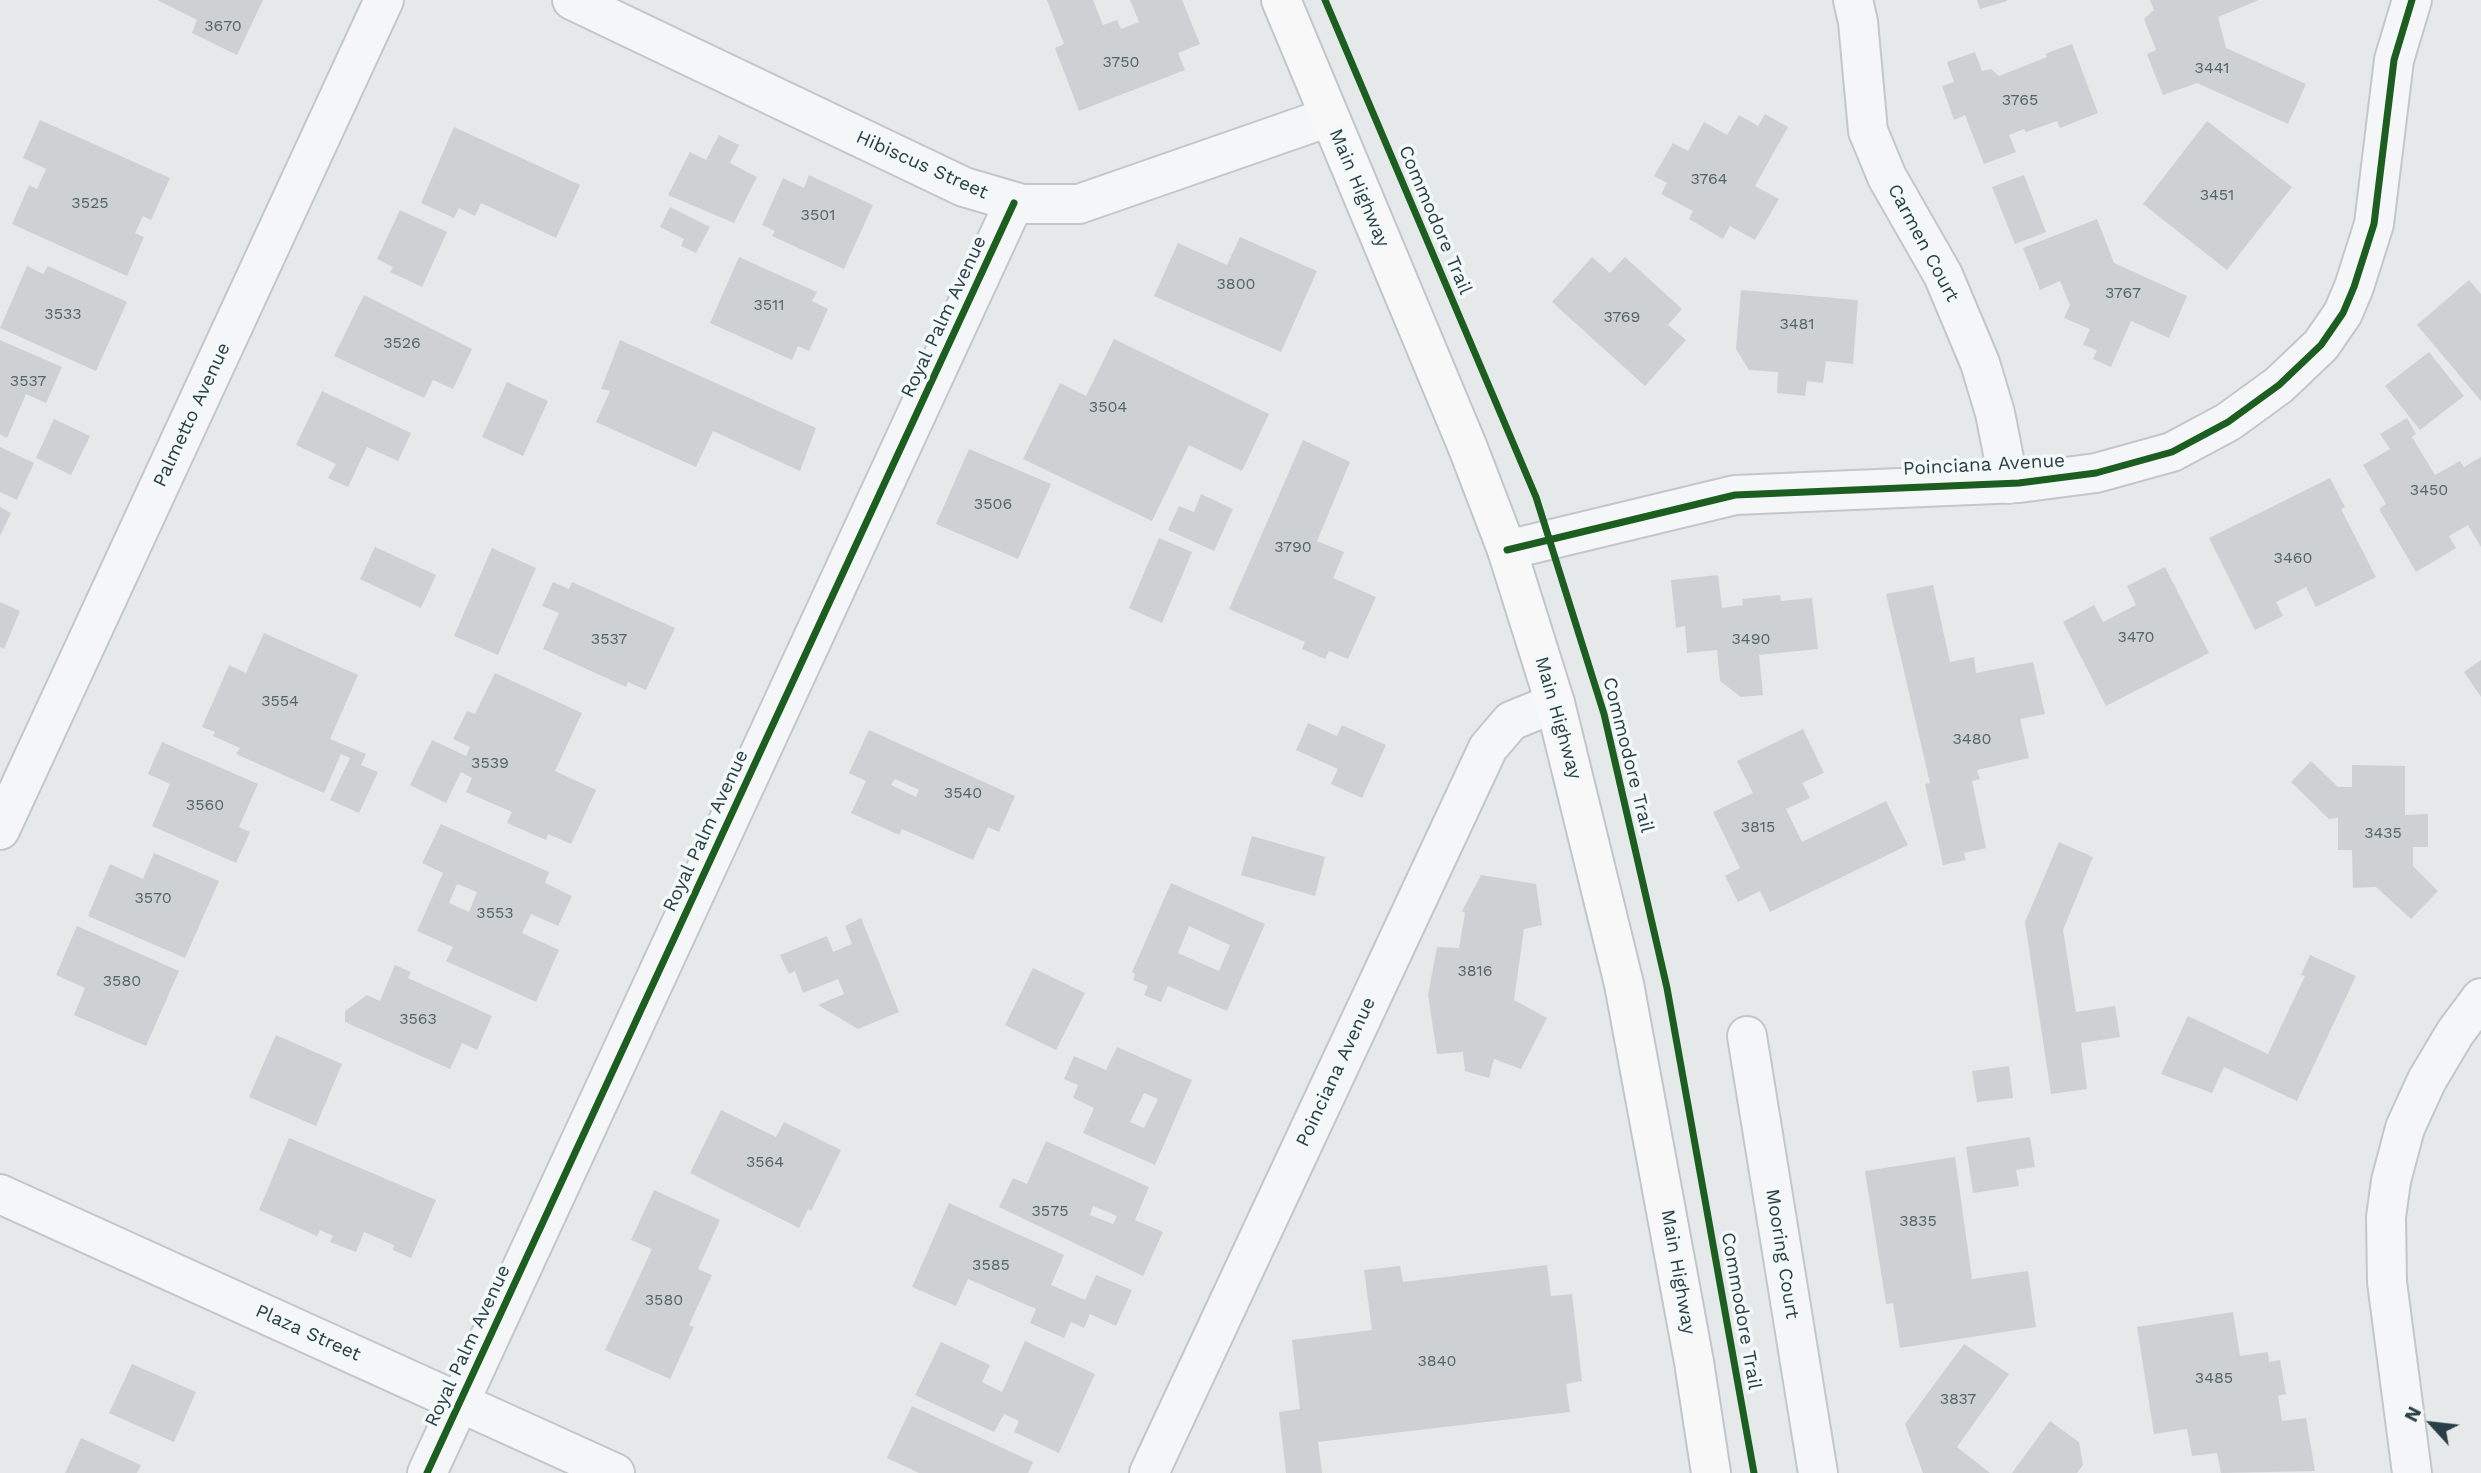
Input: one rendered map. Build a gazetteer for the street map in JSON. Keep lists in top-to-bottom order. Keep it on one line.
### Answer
{"streets":{"main road":["Main Highway"],"street":["Hibiscus Street","Carmen Court","Royal Palm Avenue","Palmetto Avenue","Poinciana Avenue","Mooring Court","Plaza Street"],"cycle path":["Commodore Trail"]},"crossings":[["Hibiscus Street","Main Highway"],["Hibiscus Street","Royal Palm Avenue"],["Main Highway","Poinciana Avenue"],["Carmen Court","Poinciana Avenue"],["Royal Palm Avenue","Plaza Street"]],"house_numbers":["3670","3750","3441","3765","3764","3451","3525","3501","3800","3767","3511","3533","3769","3481","3526","3537","3504","3450","3506","3790","3460","3470","3537","3490","3554","3480","3539","3540","3560","3815","3435","3570","3553","3816","3580","3563","3564","3575","3835","3585","3580","3840","3485","3837"],"north":"top left"}
